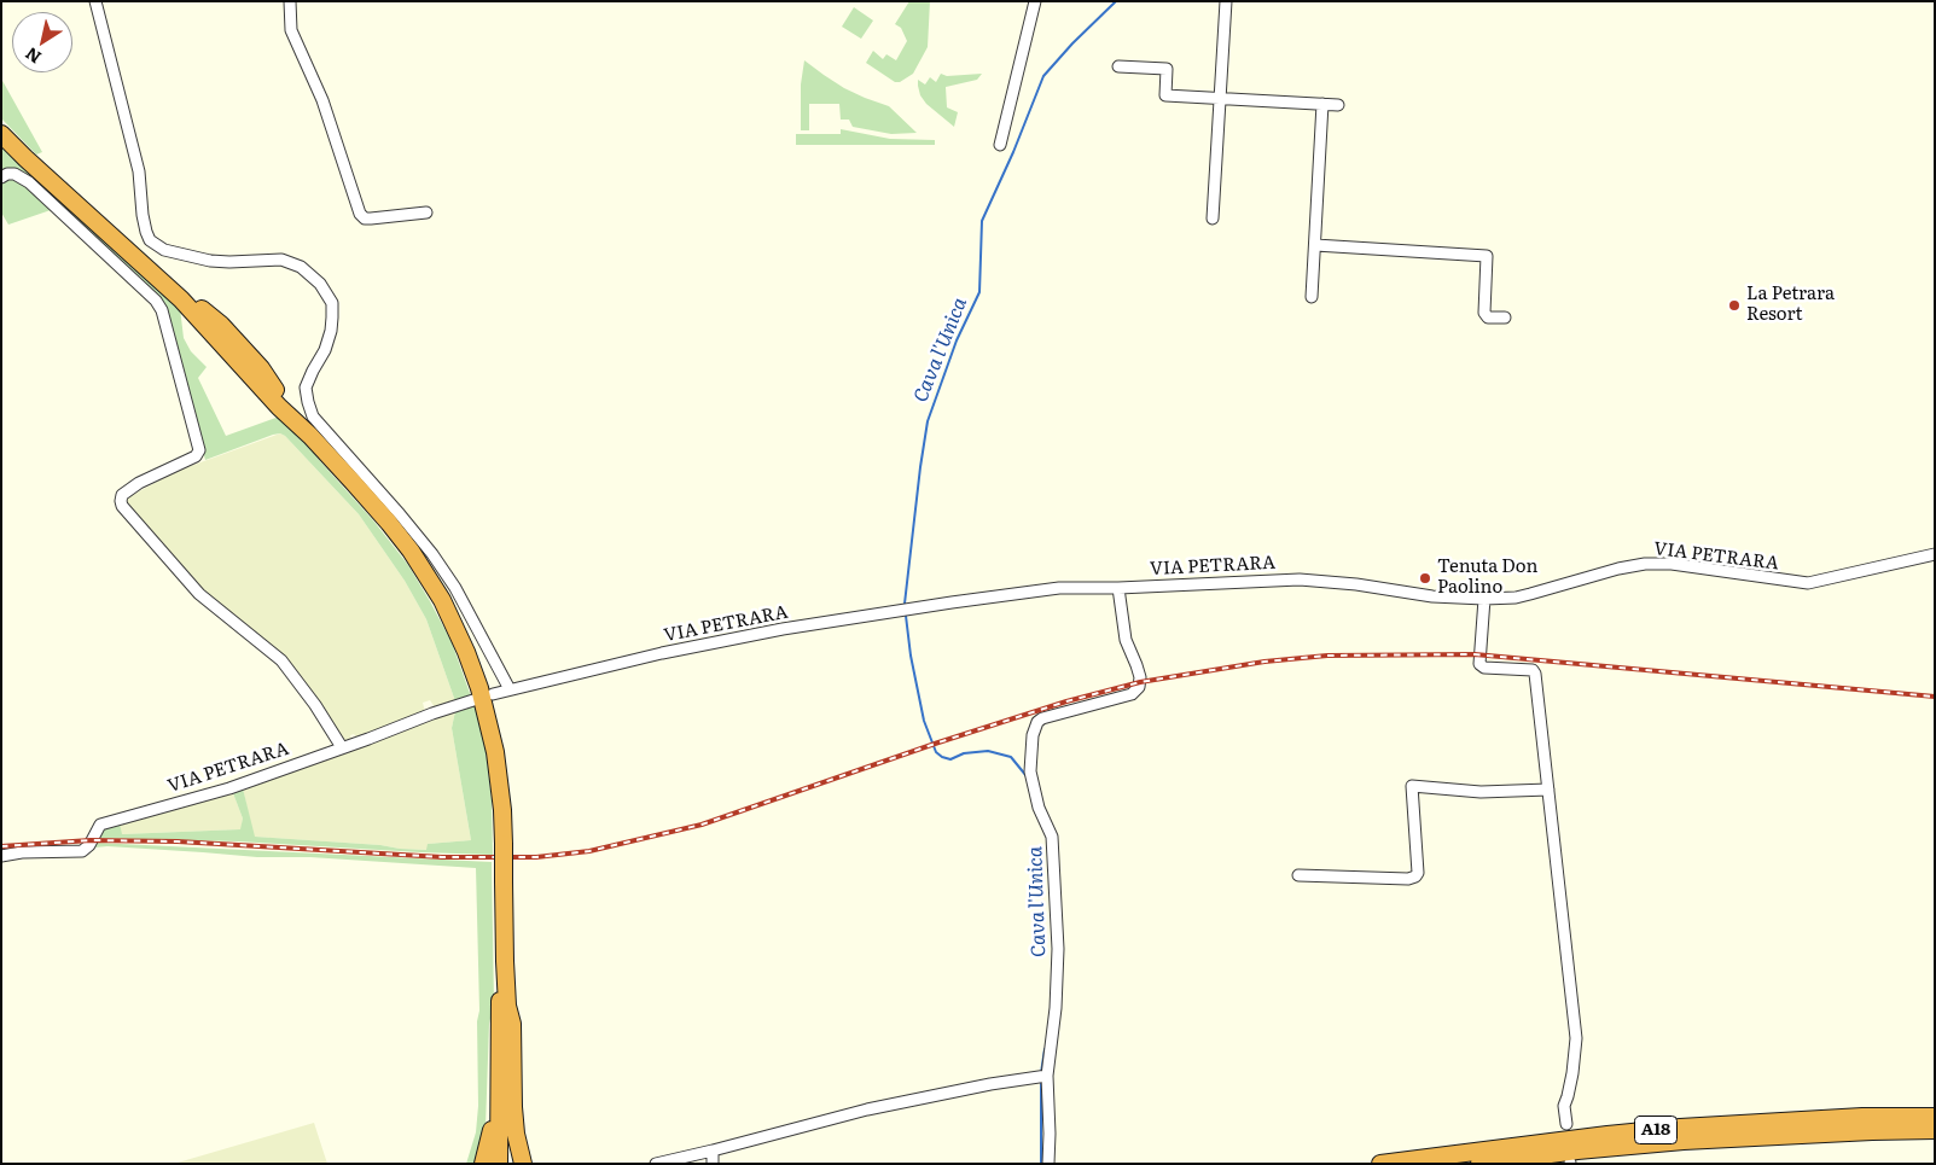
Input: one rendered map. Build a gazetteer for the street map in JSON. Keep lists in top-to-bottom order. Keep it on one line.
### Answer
{"streets":{"highway":["A18"],"street":["VIA PETRARA"]},"water":["Cava l'Unica"],"places":["La Petrara Resort","Tenuta Don Paolino"],"north":"bottom left"}
